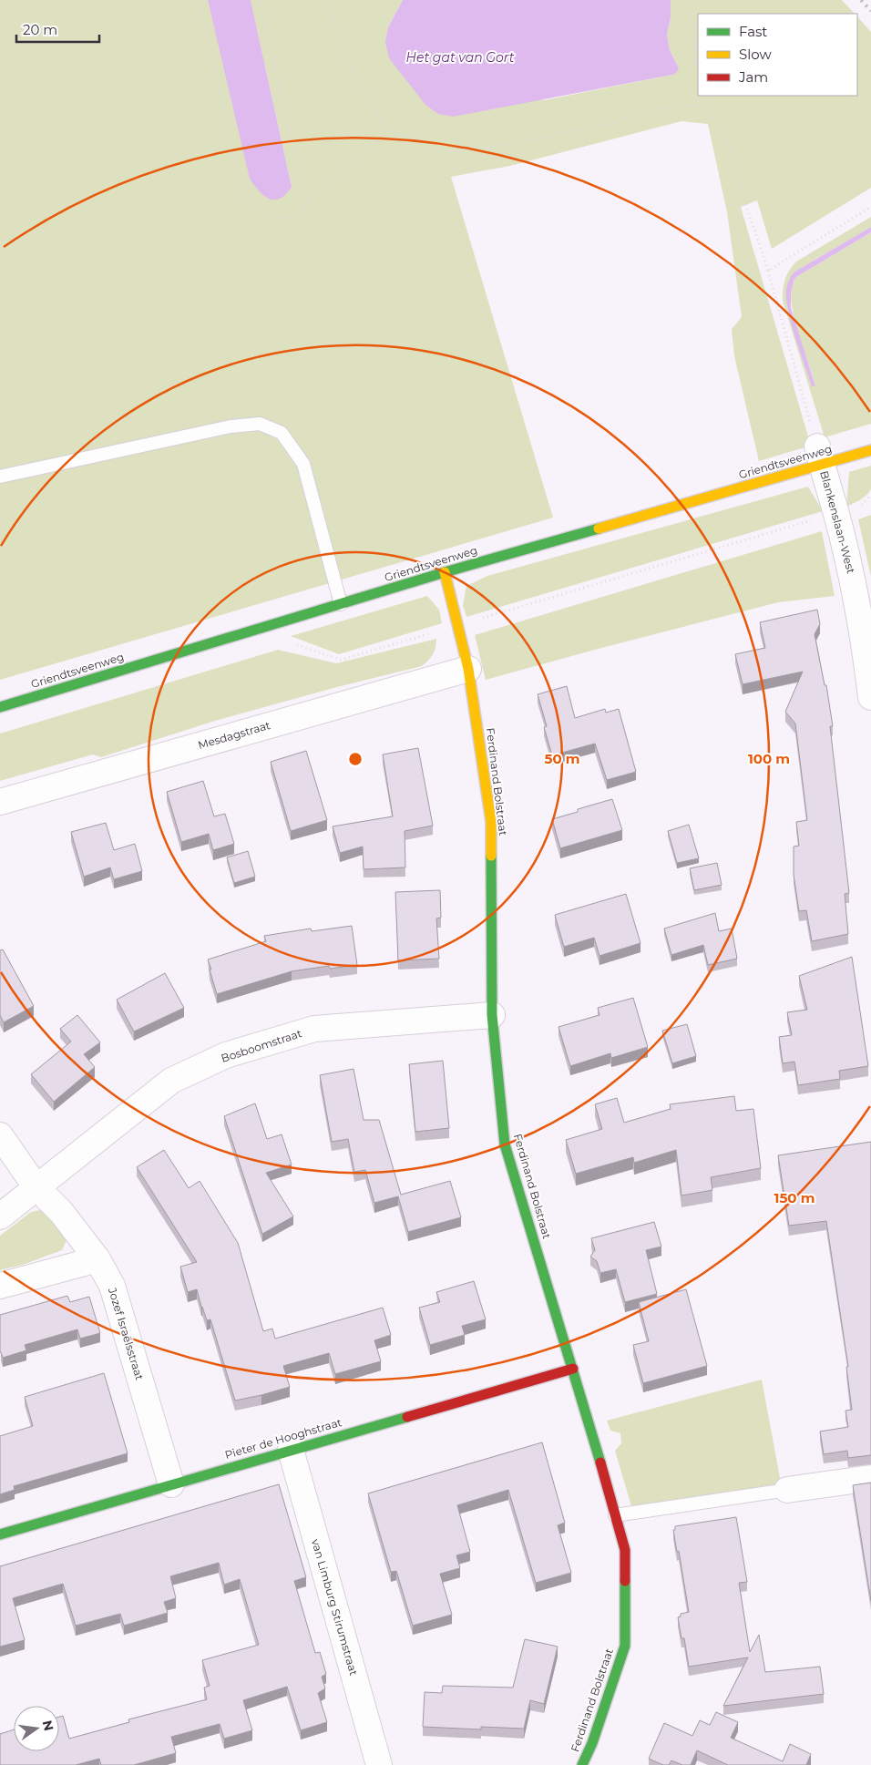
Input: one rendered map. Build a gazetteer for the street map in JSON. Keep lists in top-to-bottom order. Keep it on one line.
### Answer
{"streets":{"street":["Griendtsveenweg","Blankenslaan-West","Mesdagstraat","Ferdinand Bolstraat","Bosboomstraat","Jozef Israëlsstraat","Pieter de Hooghstraat","van Limburg Stirumstraat"]},"crossings":[["Griendtsveenweg","Blankenslaan-West"],["Griendtsveenweg","Ferdinand Bolstraat"],["Mesdagstraat","Ferdinand Bolstraat"],["Ferdinand Bolstraat","Bosboomstraat"],["Ferdinand Bolstraat","Pieter de Hooghstraat"],["Bosboomstraat","Jozef Israëlsstraat"],["Jozef Israëlsstraat","Pieter de Hooghstraat"],["Pieter de Hooghstraat","van Limburg Stirumstraat"]],"water":["Het gat van Gort"],"legend":["Fast","Slow","Jam"],"scale_bar":"20 m","north":"right","rings":["50 m","100 m","150 m"]}
